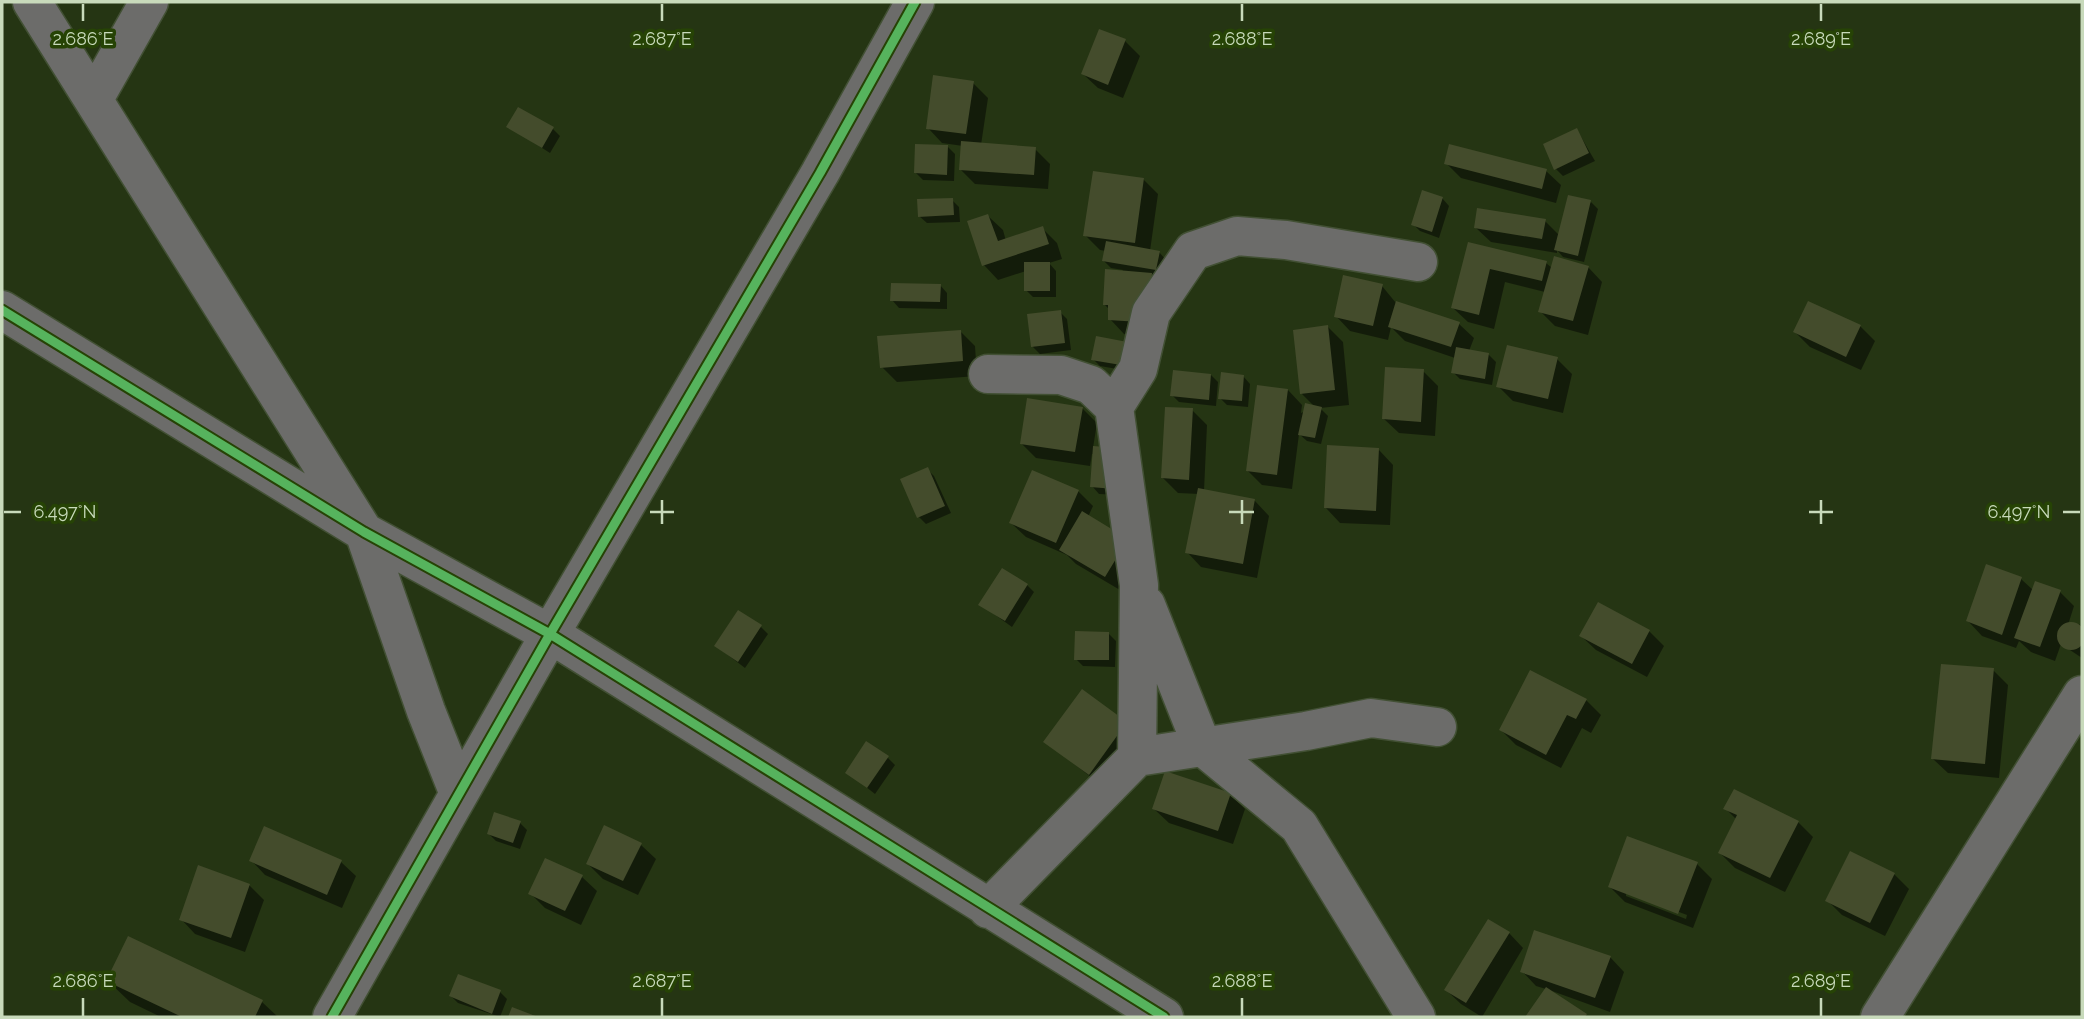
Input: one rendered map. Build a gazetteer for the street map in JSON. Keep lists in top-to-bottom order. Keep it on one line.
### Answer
{"coordinates":["2.686°E","2.687°E","2.688°E","2.689°E","6.497°N"]}
